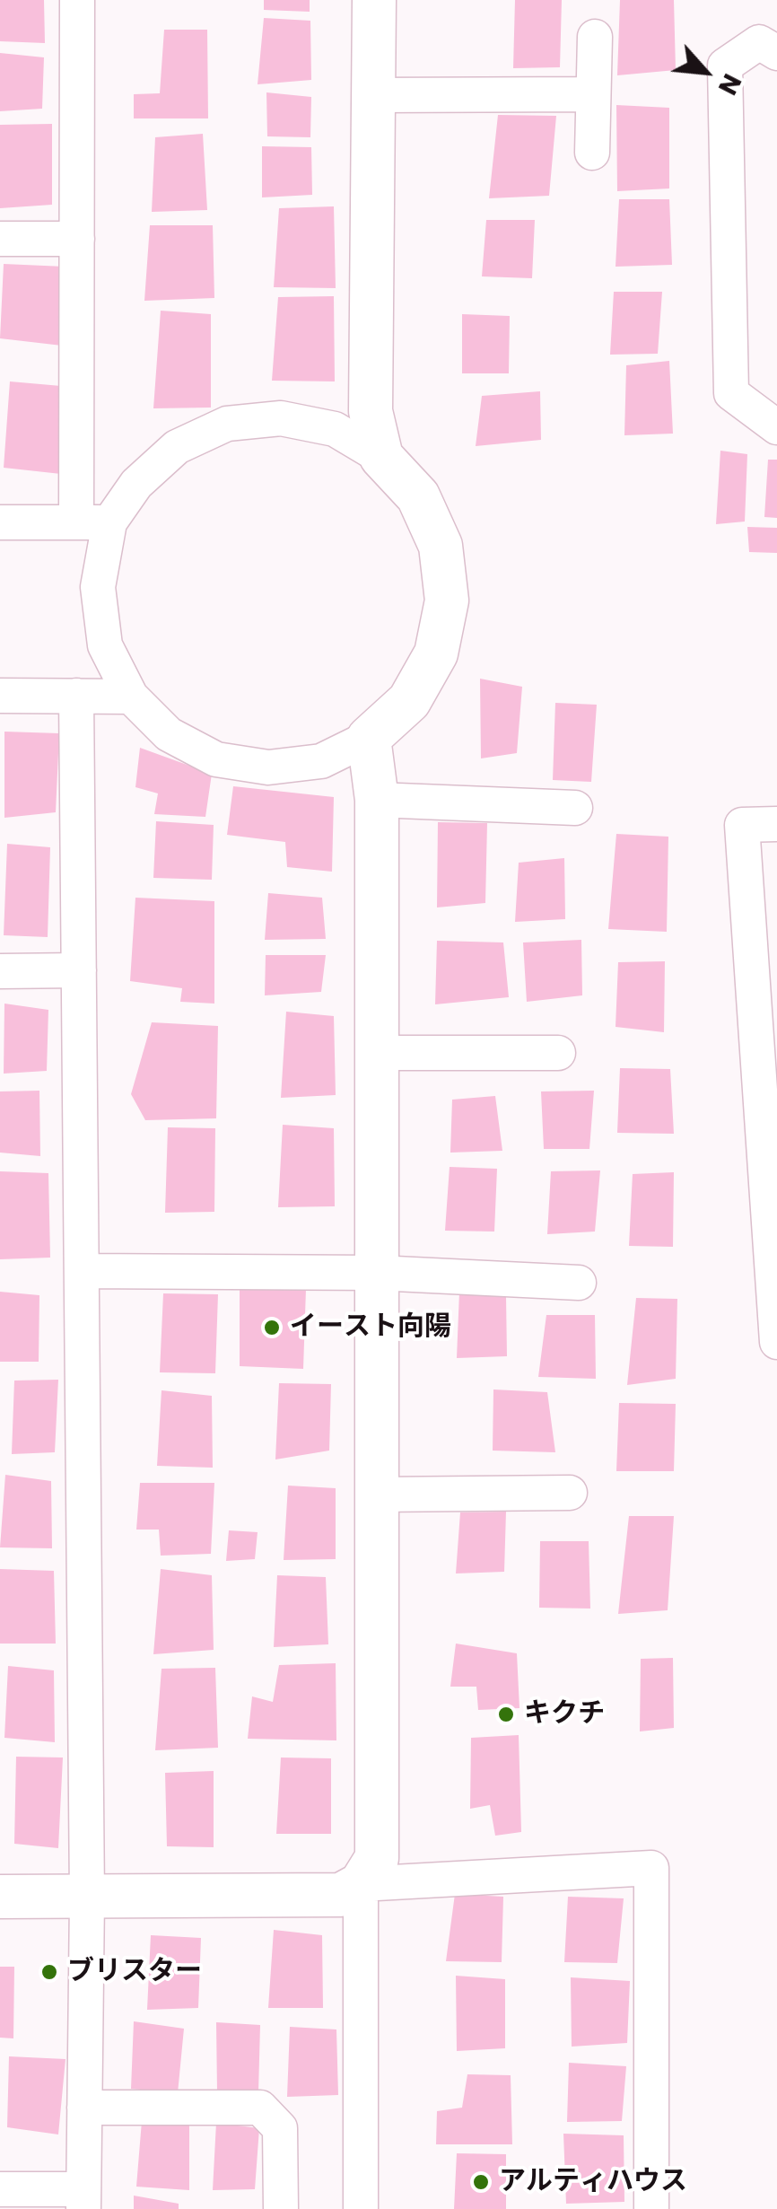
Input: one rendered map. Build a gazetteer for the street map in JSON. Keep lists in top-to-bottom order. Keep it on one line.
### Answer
{"places":["イースト向陽","キクチ","ブリスター","アルティハウス"],"north":"bottom right"}
